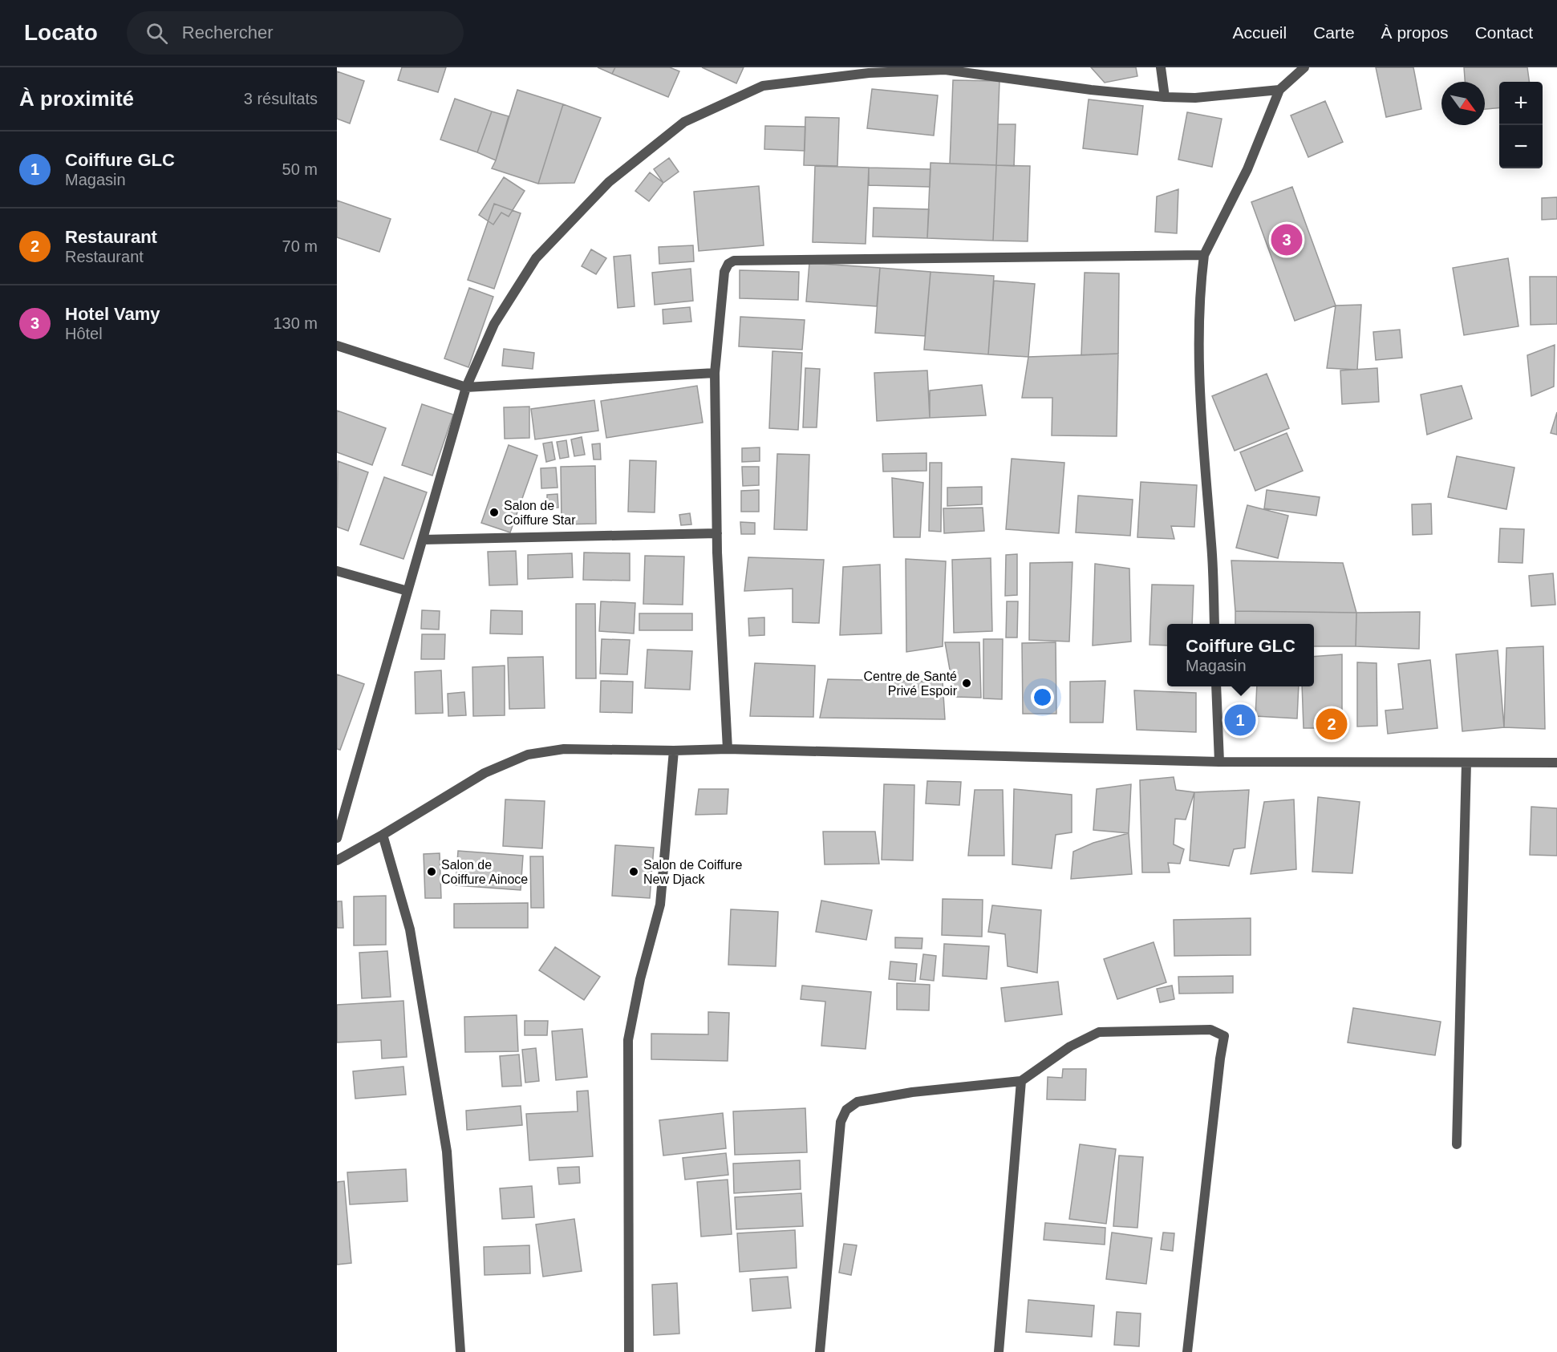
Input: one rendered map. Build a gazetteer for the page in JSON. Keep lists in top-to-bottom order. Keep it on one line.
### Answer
{"places":["Salon de Coiffure Star","Centre de Santé Privé Espoir","Salon de Coiffure Ainoce","Salon de Coiffure New Djack"],"north":"bottom right","page":{"header":"Locato","search":"Rechercher","nav":["Accueil","Carte","À propos","Contact"],"heading":["À proximité","3 résultats"],"map_buttons":["+","−"],"list":[{"mark":"1","name":"Coiffure GLC","note":"Magasin","value":"50 m"},{"mark":"2","name":"Restaurant","note":"Restaurant","value":"70 m"},{"mark":"3","name":"Hotel Vamy","note":"Hôtel","value":"130 m"}],"pins":["3","1","2"],"popup":["Coiffure GLC","Magasin"]}}
